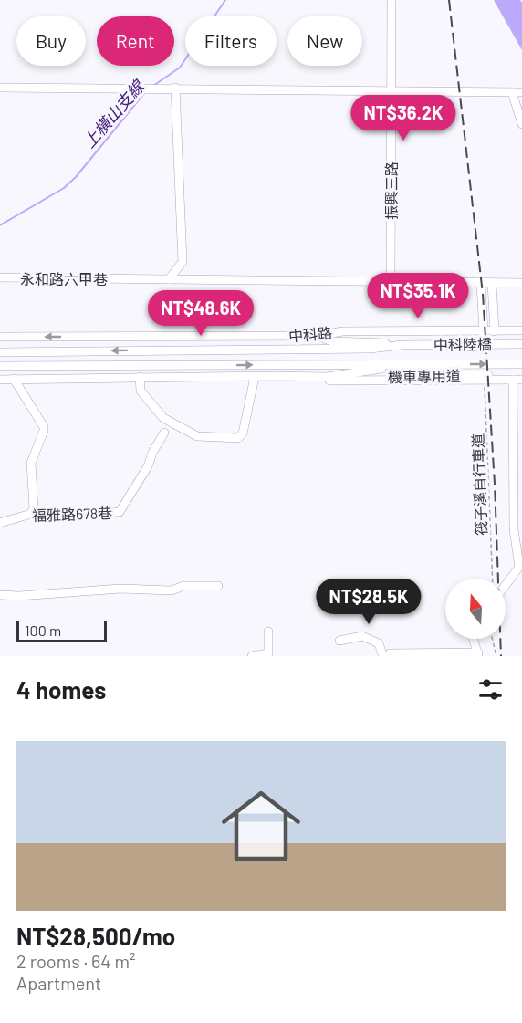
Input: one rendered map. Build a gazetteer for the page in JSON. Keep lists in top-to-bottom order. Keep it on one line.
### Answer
{"streets":{"street":["振興三路","永和路六甲巷","中科路","中科陸橋","機車專用道","福雅路678巷"],"path":["筏子溪自行車道"]},"crossings":[["振興三路","永和路六甲巷"],["中科路","中科陸橋"]],"water":["上橫山支線"],"scale_bar":"100 m","north":"top","page":{"chip":["Buy","Rent","Filters","New"],"price":["NT$36.2K","NT$35.1K","NT$48.6K","NT$28.5K"],"scale":"100 m","heading":"4 homes","list":[{"name":"NT$28,500/mo","note":"2 rooms · 64 m² · Apartment"}]}}
